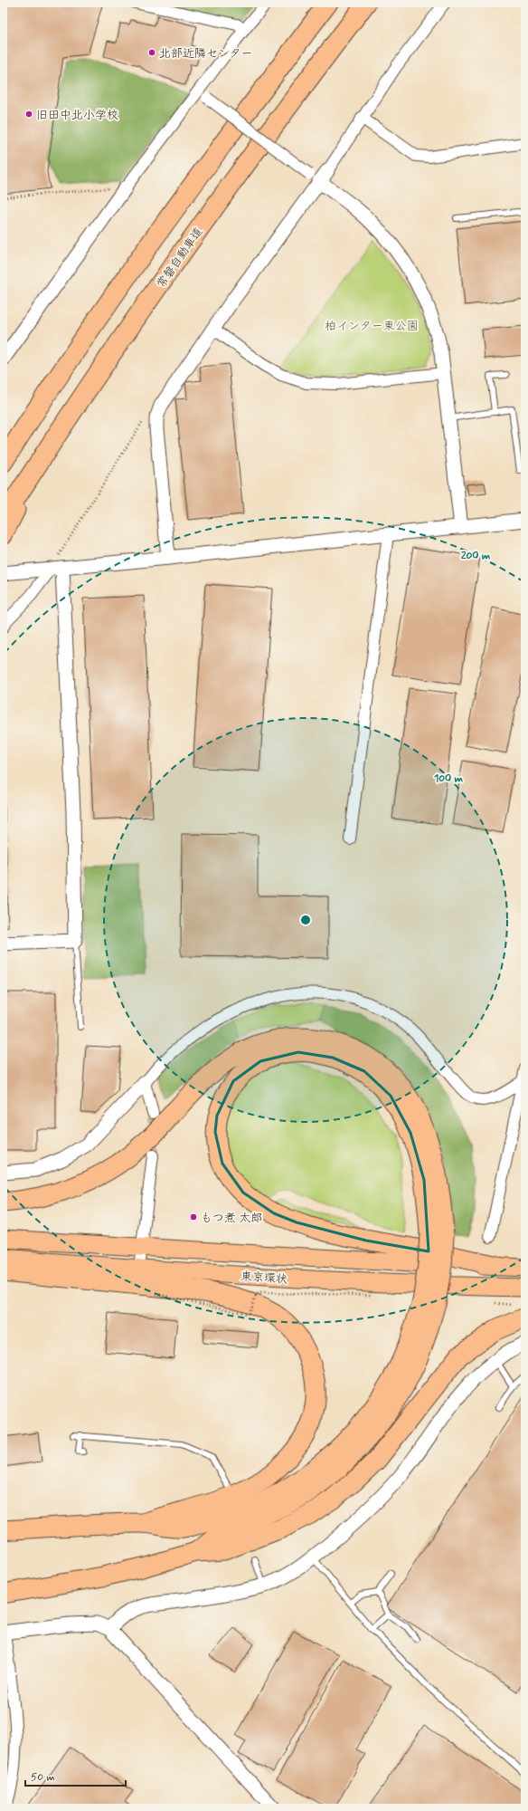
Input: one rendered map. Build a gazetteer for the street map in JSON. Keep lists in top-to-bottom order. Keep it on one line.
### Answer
{"streets":{"highway":["常磐自動車道","東京環状"]},"parks":["柏インター東公園"],"places":["北部近隣センター","旧田中北小学校","もつ煮 太郎"],"scale_bar":"50 m","rings":["200 m","100 m"]}
